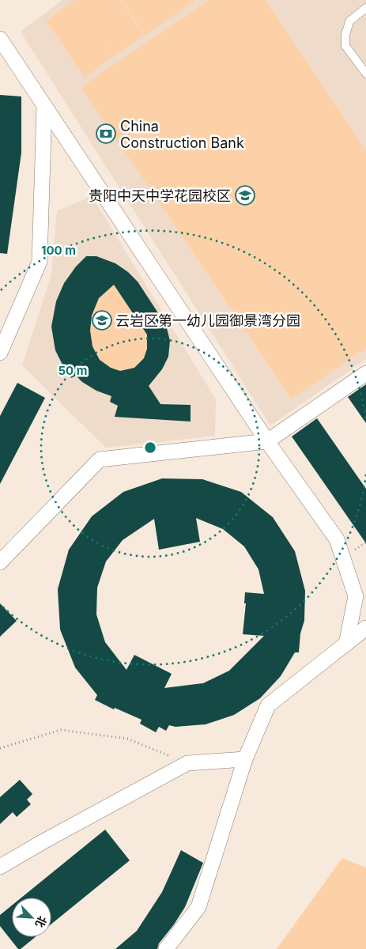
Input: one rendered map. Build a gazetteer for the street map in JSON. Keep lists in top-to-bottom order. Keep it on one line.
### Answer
{"places":{"bank":["China Construction Bank"],"school or university":["贵阳中天中学花园校区","云岩区第一幼儿园御景湾分园"]},"north":"bottom right","rings":["100 m","50 m"]}
